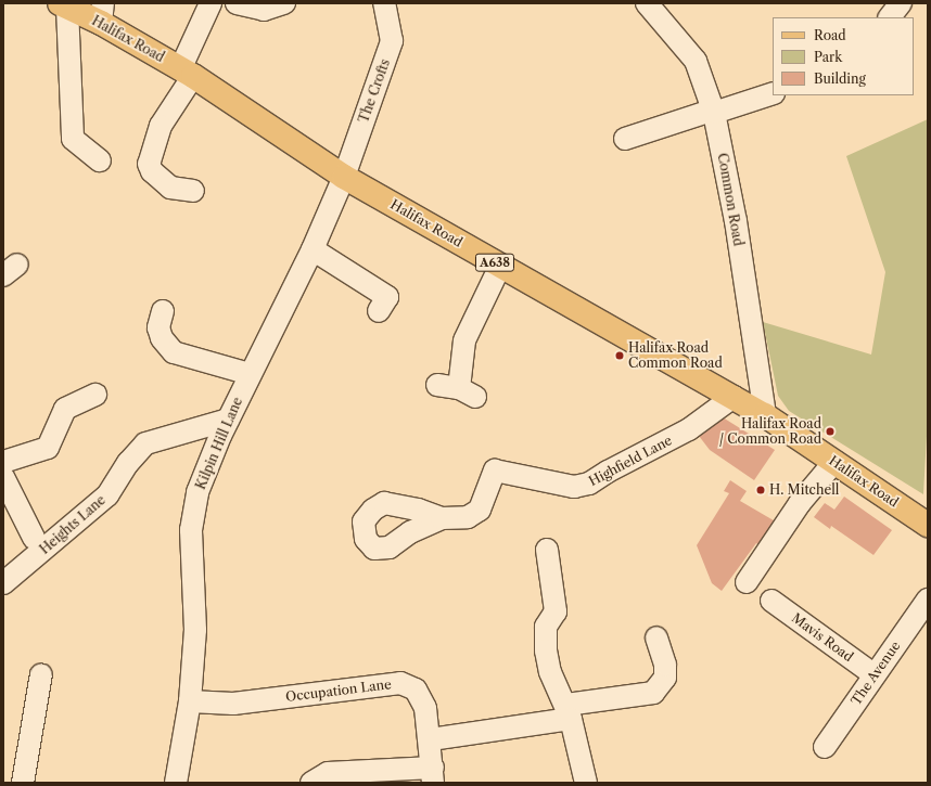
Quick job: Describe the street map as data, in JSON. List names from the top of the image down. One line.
{"streets":{"main road":["Halifax Road","A638"],"street":["The Crofts","Common Road","Kilpin Hill Lane","Highfield Lane","Heights Lane","Mavis Road","The Avenue","Occupation Lane"]},"crossings":[["Halifax Road","The Crofts"],["Halifax Road","Common Road"],["Halifax Road","Kilpin Hill Lane"],["Halifax Road","Highfield Lane"],["The Crofts","Kilpin Hill Lane"],["Kilpin Hill Lane","Heights Lane"],["Kilpin Hill Lane","Occupation Lane"],["Mavis Road","The Avenue"]],"places":["Halifax Road Common Road","Halifax Road / Common Road","H. Mitchell"],"legend":["Road","Park","Building"]}
